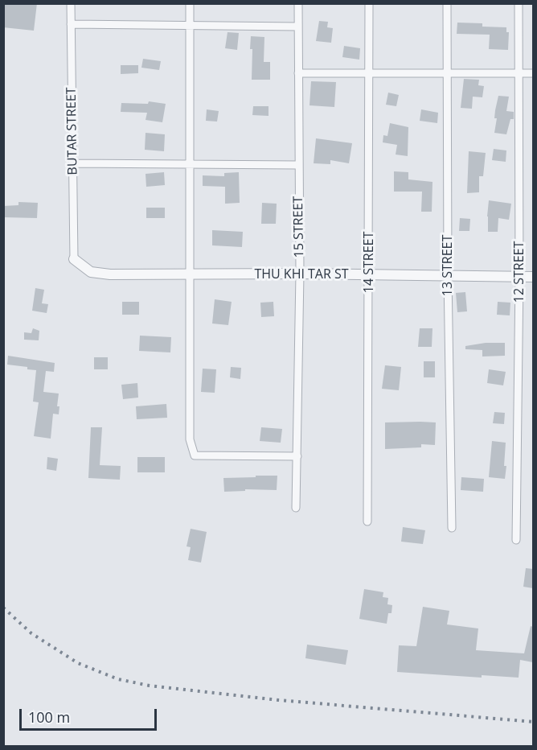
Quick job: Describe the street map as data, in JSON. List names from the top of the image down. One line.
{"streets":{"street":["BUTAR STREET","15 STREET","14 STREET","13 STREET","12 STREET","THU KHI TAR ST"]},"crossings":[["BUTAR STREET","THU KHI TAR ST"],["15 STREET","THU KHI TAR ST"],["14 STREET","THU KHI TAR ST"],["13 STREET","THU KHI TAR ST"],["12 STREET","THU KHI TAR ST"]],"scale_bar":"100 m"}
